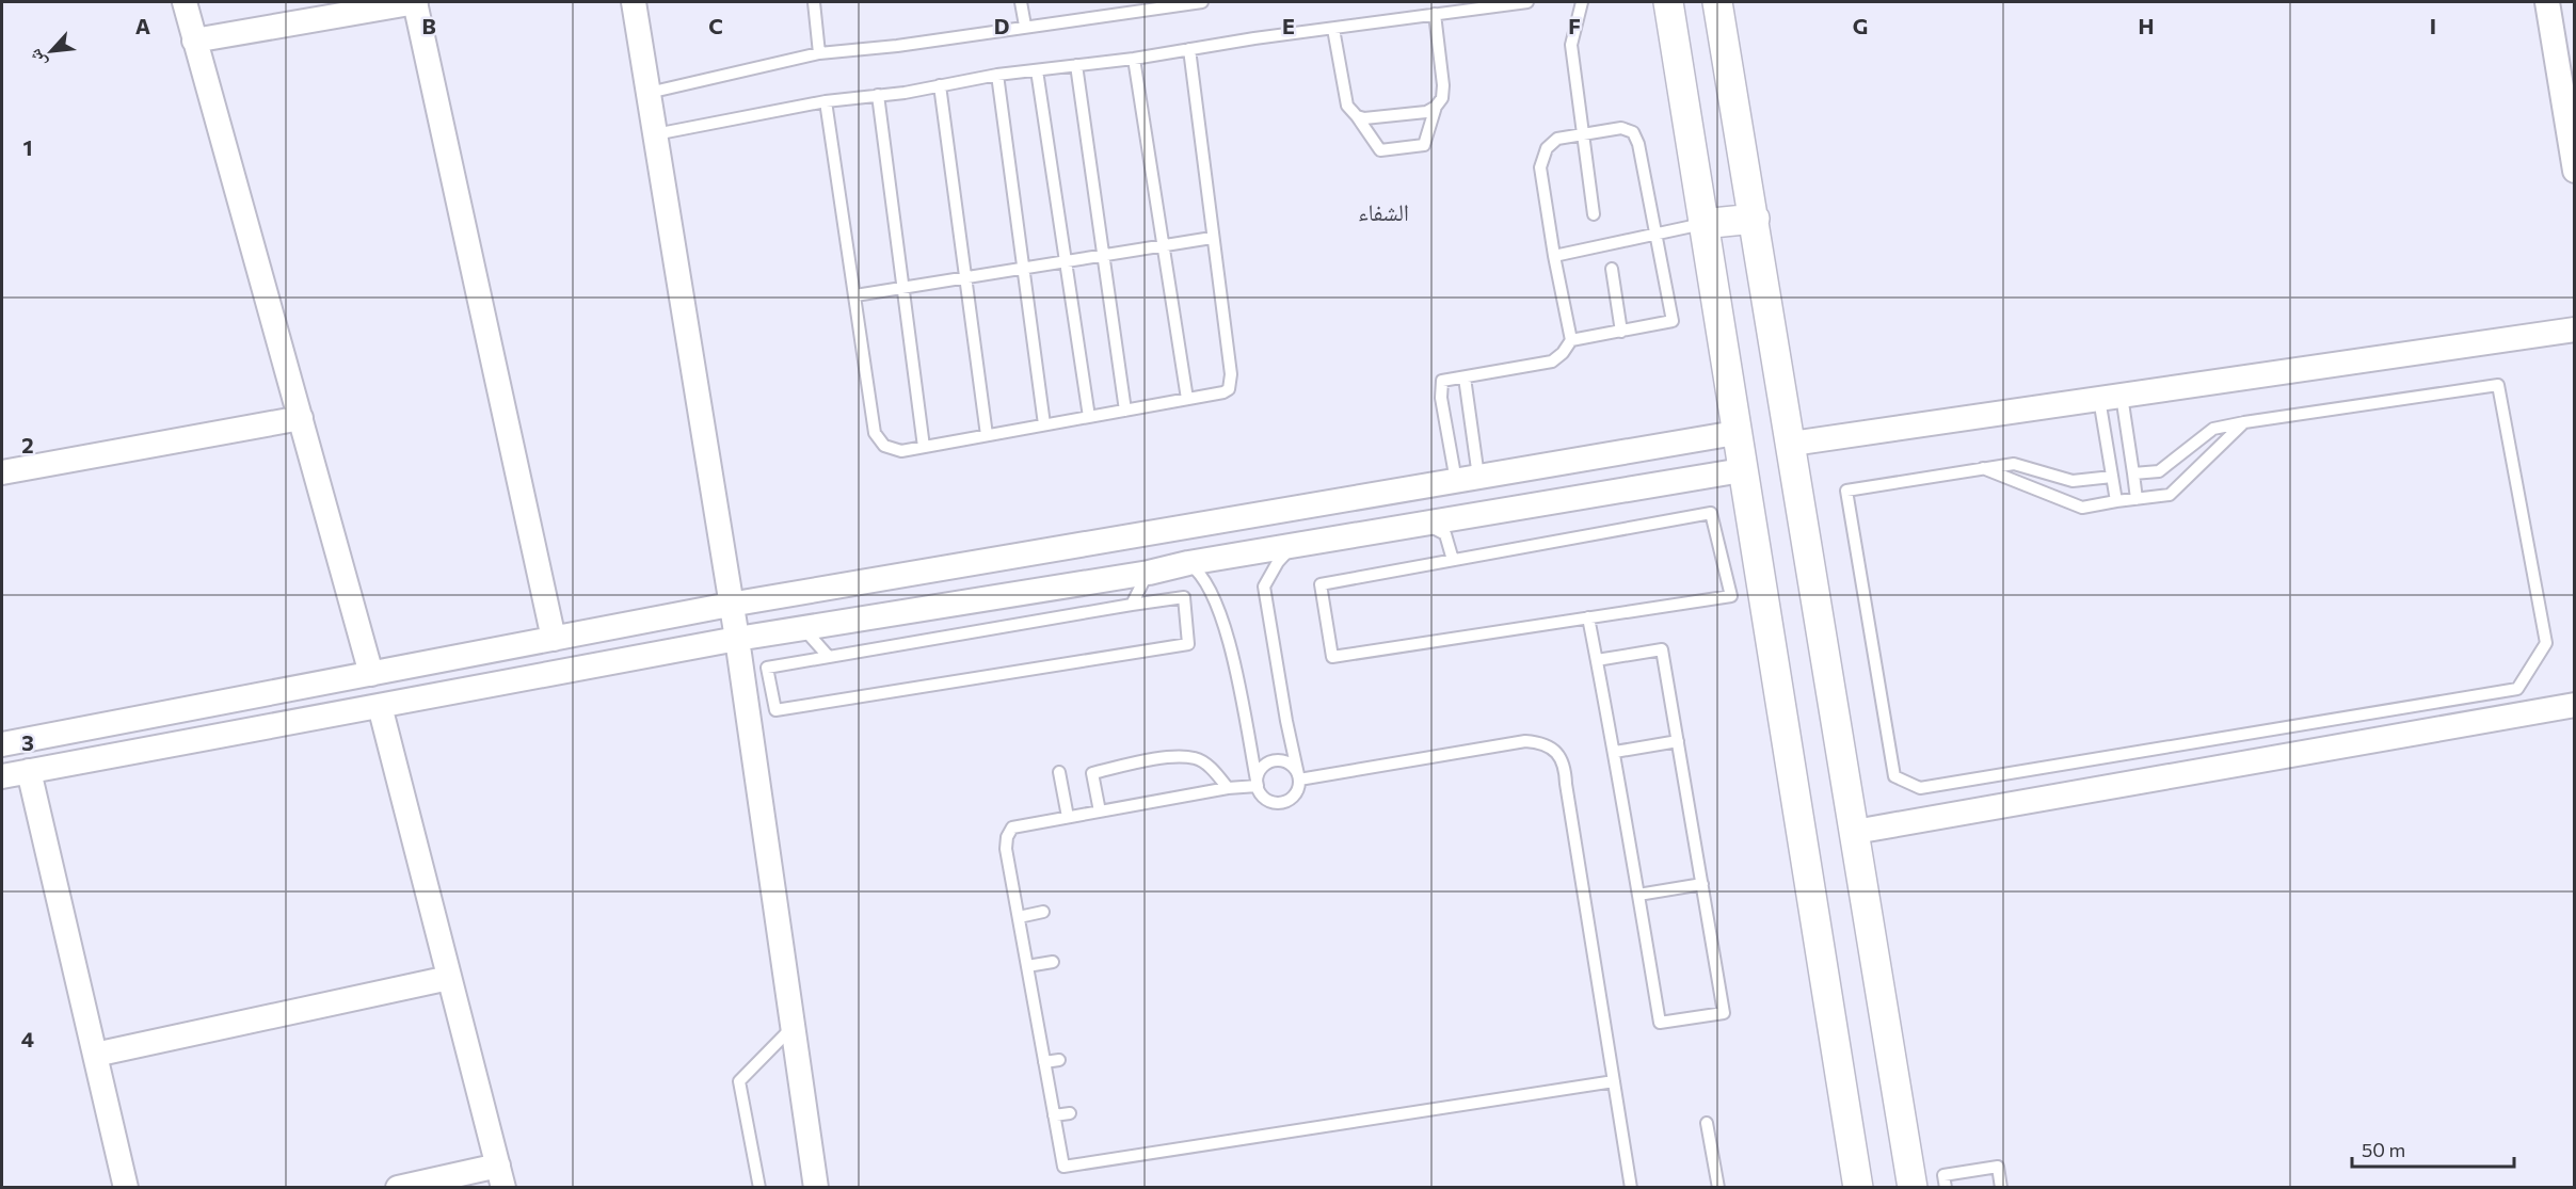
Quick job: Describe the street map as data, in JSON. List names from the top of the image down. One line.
{"districts":["الشفاء"],"scale_bar":"50 m","north":"bottom left","grid":{"columns":["A","B","C","D","E","F","G","H","I"],"rows":["1","2","3","4"]}}
